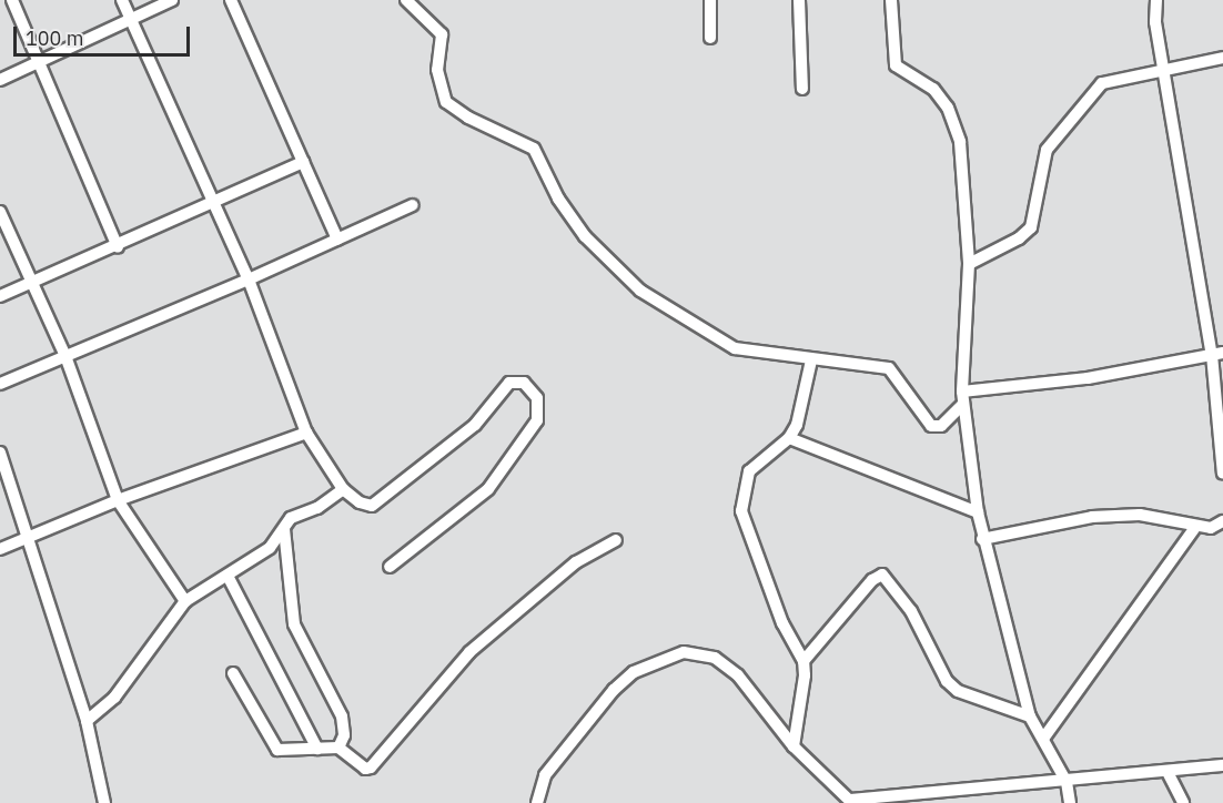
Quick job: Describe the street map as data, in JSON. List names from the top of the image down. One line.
{"scale_bar":"100 m"}
